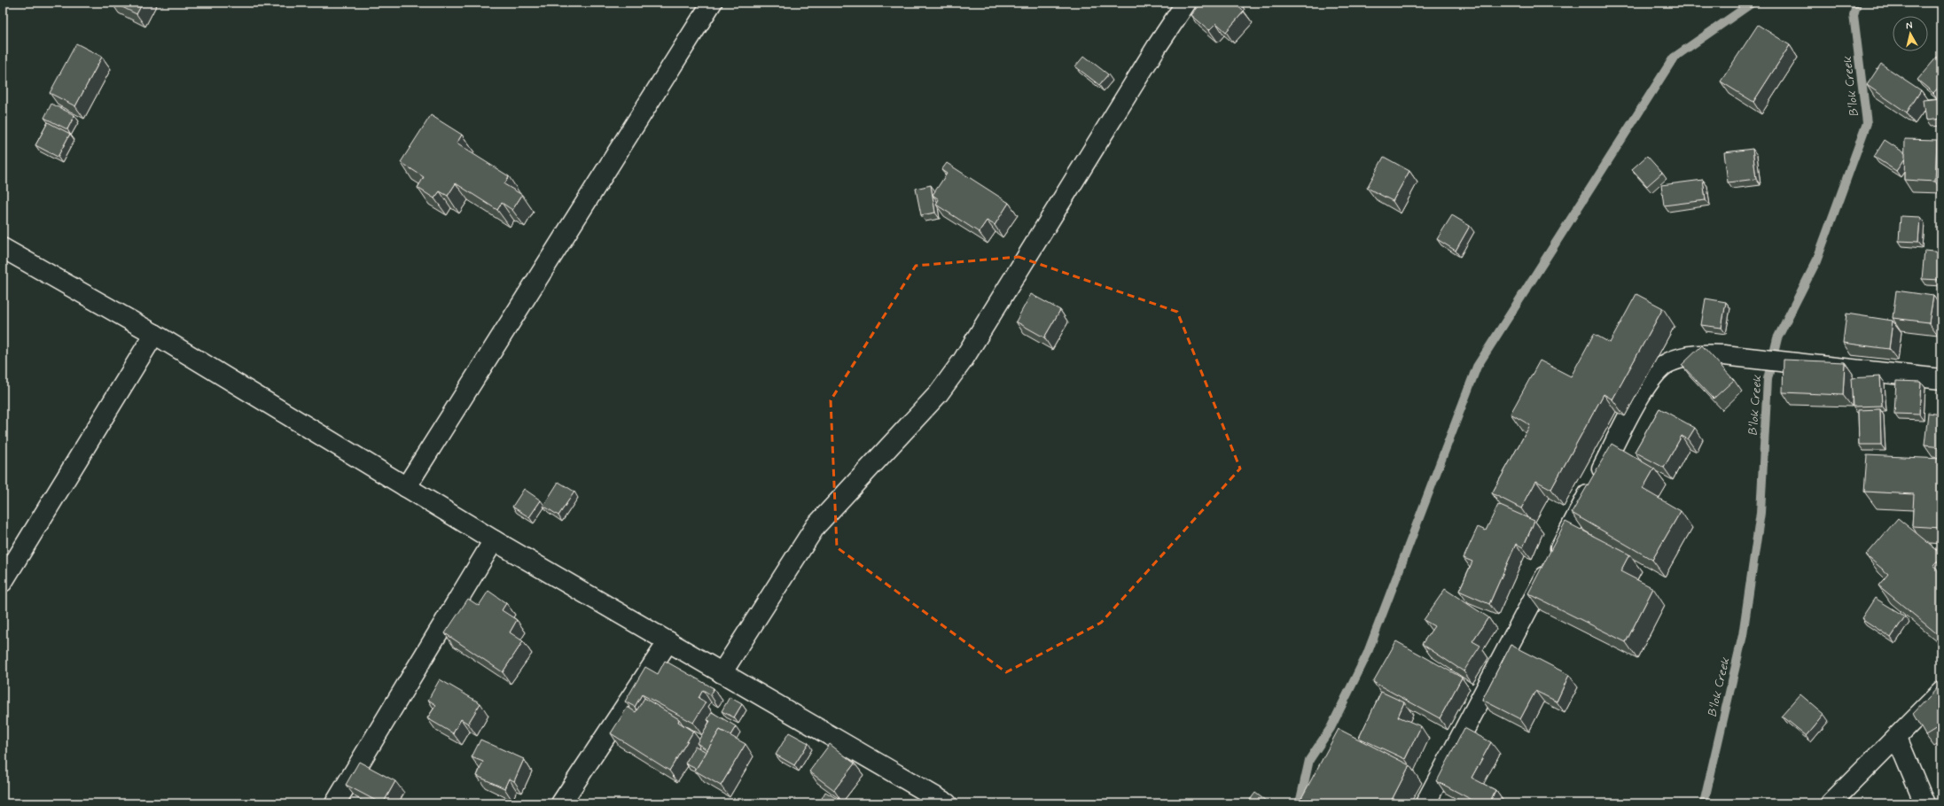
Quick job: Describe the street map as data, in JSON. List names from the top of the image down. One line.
{"water":["B'lok Creek"],"north":"top"}
